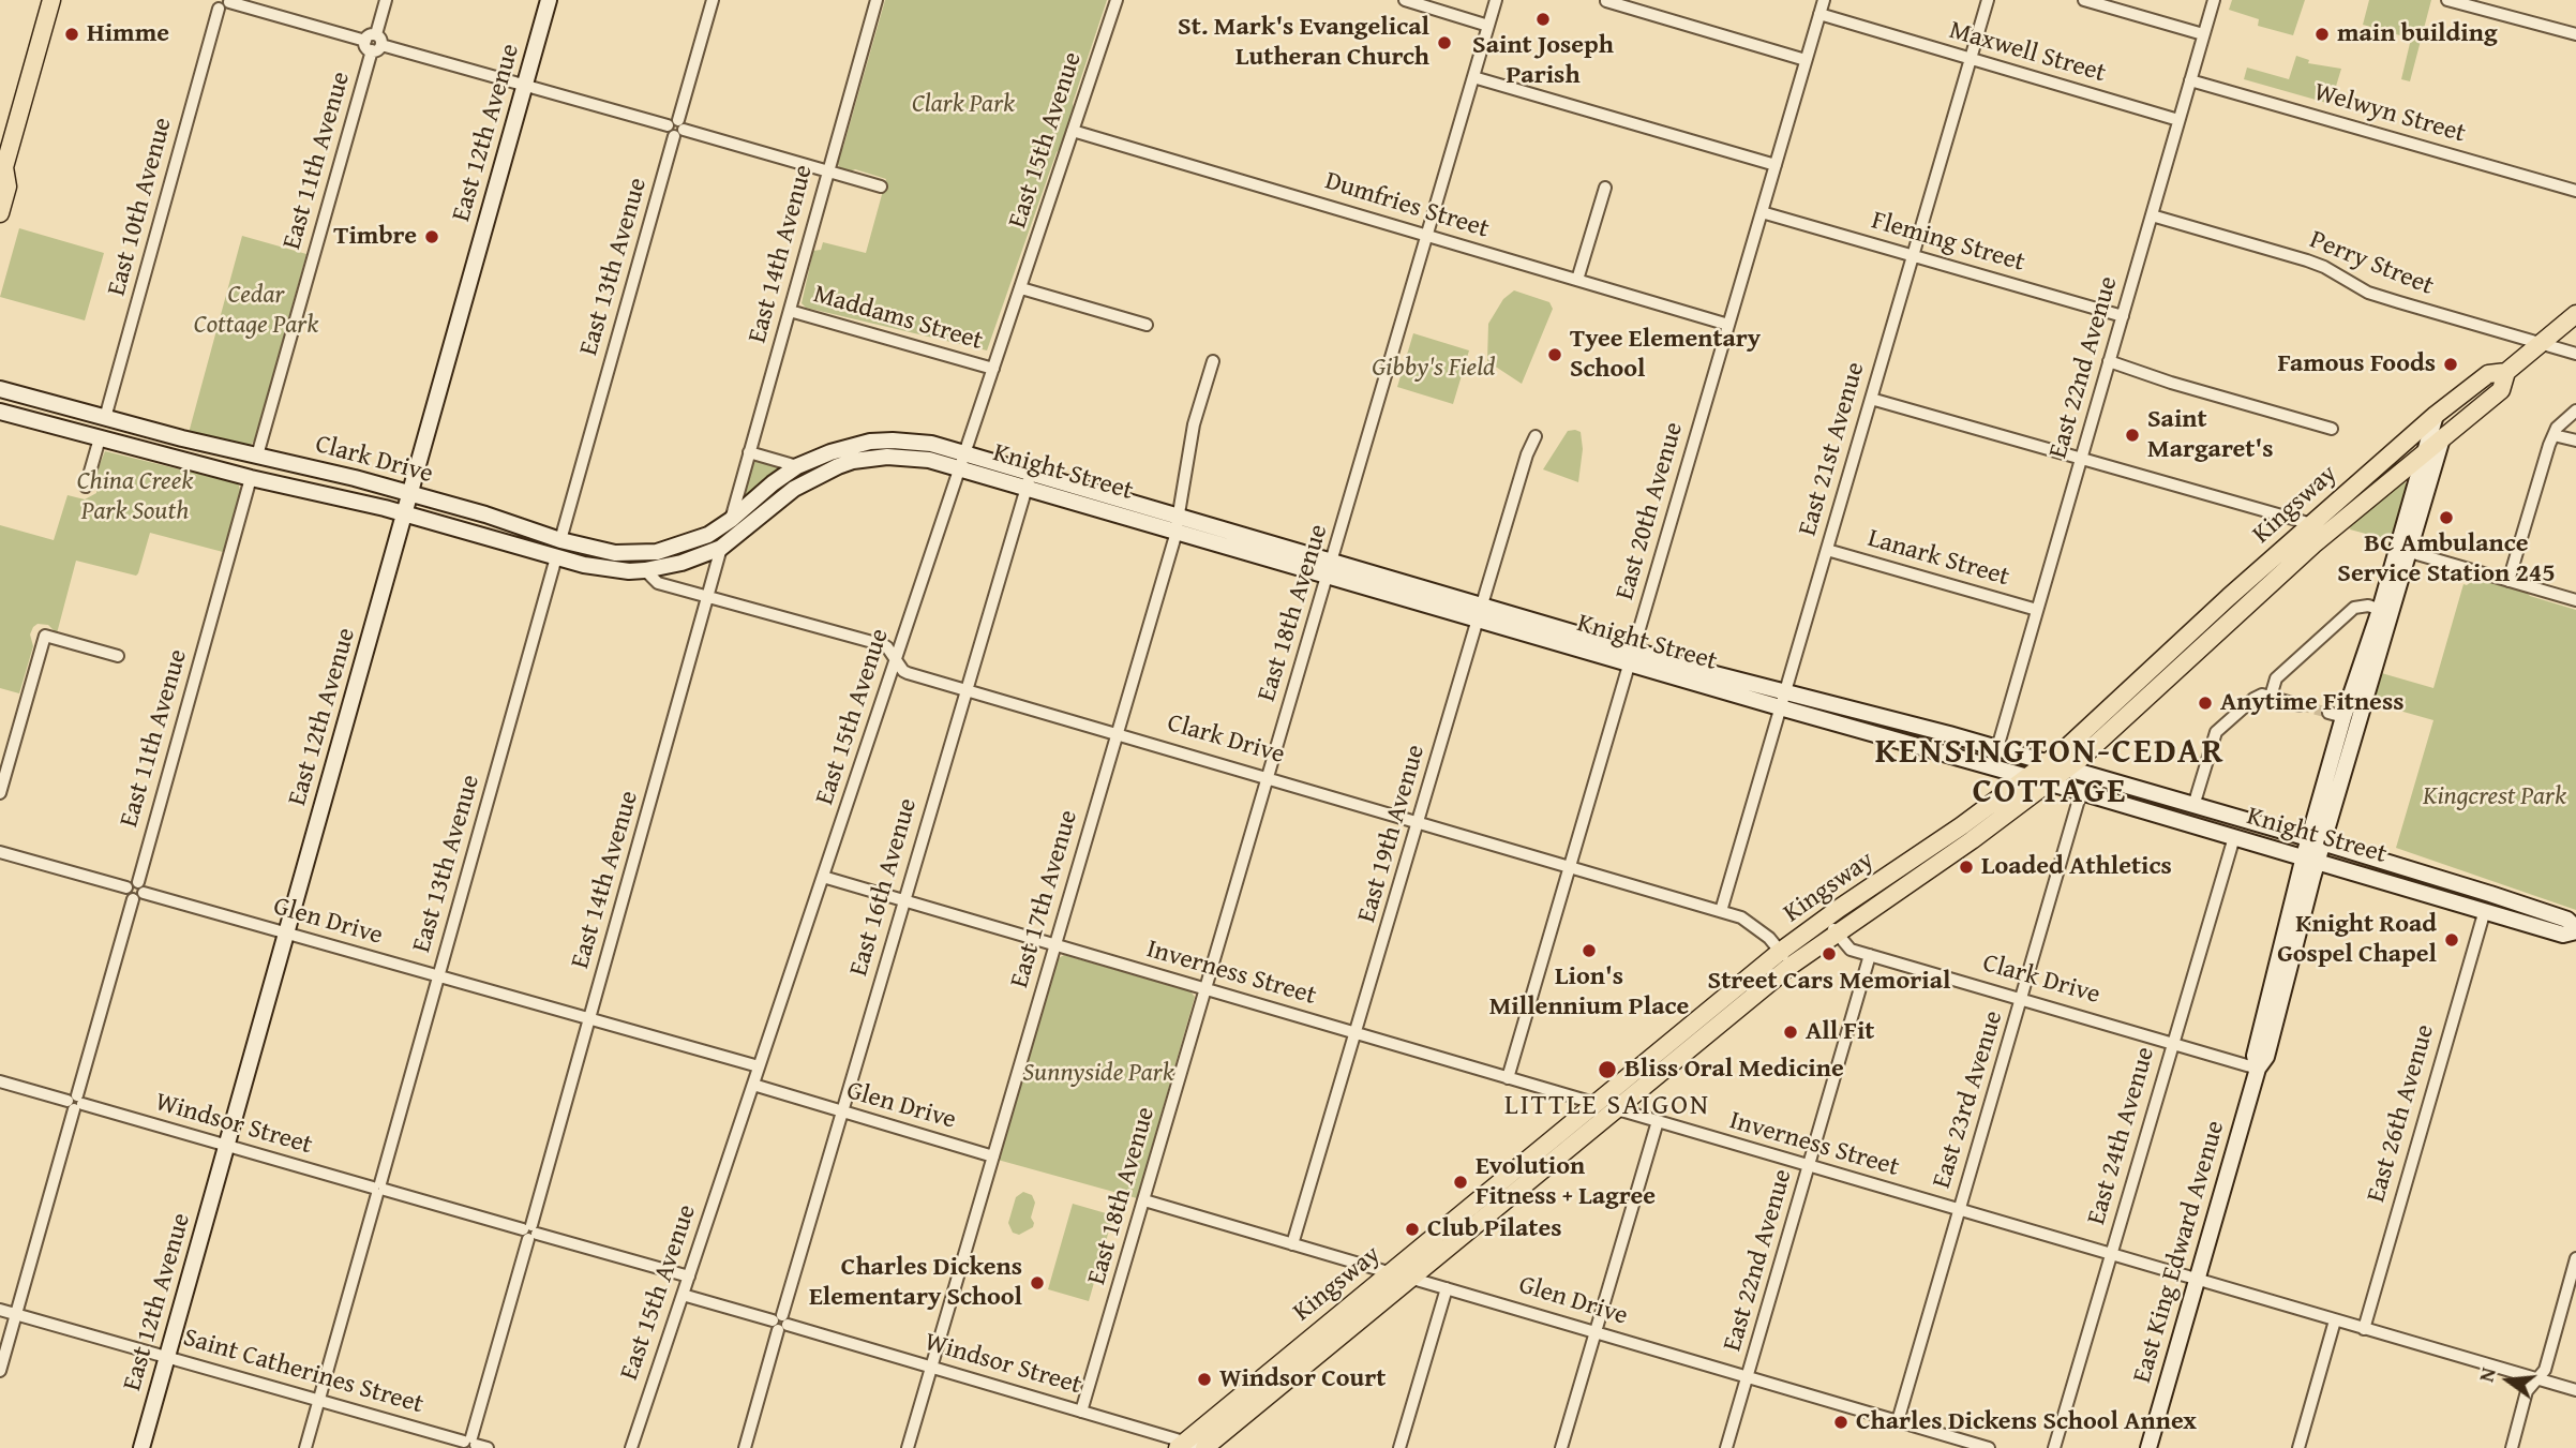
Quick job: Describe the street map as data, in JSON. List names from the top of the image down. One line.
{"streets":{"main road":["East 12th Avenue","Clark Drive","Knight Street","Kingsway","East King Edward Avenue"],"street":["Maxwell Street","Welwyn Street","East 15th Avenue","East 11th Avenue","Dumfries Street","East 10th Avenue","Fleming Street","East 14th Avenue","Perry Street","East 13th Avenue","Maddams Street","East 22nd Avenue","East 21st Avenue","East 20th Avenue","Lanark Street","East 18th Avenue","East 19th Avenue","East 16th Avenue","East 17th Avenue","Glen Drive","Inverness Street","East 23rd Avenue","East 26th Avenue","Windsor Street","East 24th Avenue","Saint Catherines Street"]},"crossings":[["Maxwell Street","East 22nd Avenue"],["Maxwell Street","East 21st Avenue"],["Maxwell Street","East 20th Avenue"],["Welwyn Street","East 22nd Avenue"],["East 12th Avenue","Clark Drive"],["East 12th Avenue","Glen Drive"],["East 12th Avenue","Windsor Street"],["East 12th Avenue","Saint Catherines Street"],["East 15th Avenue","Dumfries Street"],["East 15th Avenue","Maddams Street"],["East 15th Avenue","Clark Drive"],["East 15th Avenue","Knight Street"],["East 15th Avenue","Glen Drive"],["East 15th Avenue","Inverness Street"],["East 15th Avenue","Windsor Street"],["East 11th Avenue","Clark Drive"],["East 11th Avenue","Glen Drive"],["East 11th Avenue","Windsor Street"],["East 11th Avenue","Saint Catherines Street"],["Dumfries Street","East 20th Avenue"],["Dumfries Street","East 18th Avenue"],["East 10th Avenue","Clark Drive"],["Fleming Street","East 22nd Avenue"],["Fleming Street","East 21st Avenue"],["Fleming Street","East 20th Avenue"],["East 14th Avenue","Maddams Street"],["East 14th Avenue","Clark Drive"],["East 14th Avenue","Knight Street"],["East 14th Avenue","Glen Drive"],["East 14th Avenue","Windsor Street"],["East 14th Avenue","Saint Catherines Street"],["Perry Street","East 22nd Avenue"],["Perry Street","Kingsway"],["East 13th Avenue","Clark Drive"],["East 13th Avenue","Glen Drive"],["East 13th Avenue","Windsor Street"],["East 13th Avenue","Saint Catherines Street"],["East 22nd Avenue","Clark Drive"],["East 22nd Avenue","Knight Street"],["East 22nd Avenue","Lanark Street"],["East 22nd Avenue","Glen Drive"],["East 22nd Avenue","Inverness Street"],["East 21st Avenue","Clark Drive"],["East 21st Avenue","Knight Street"],["East 21st Avenue","Lanark Street"],["Clark Drive","Knight Street"],["Clark Drive","Kingsway"],["Clark Drive","East 20th Avenue"],["Clark Drive","East 18th Avenue"],["Clark Drive","East 19th Avenue"],["Clark Drive","East 16th Avenue"],["Clark Drive","East 17th Avenue"],["Clark Drive","East 23rd Avenue"],["Clark Drive","East 24th Avenue"],["Clark Drive","East King Edward Avenue"],["Knight Street","Kingsway"],["Knight Street","East 20th Avenue"],["Knight Street","East 18th Avenue"],["Knight Street","East 19th Avenue"],["Knight Street","East 16th Avenue"],["Knight Street","East 17th Avenue"],["Knight Street","East 23rd Avenue"],["Knight Street","East 26th Avenue"],["Knight Street","East 24th Avenue"],["Knight Street","East King Edward Avenue"],["Kingsway","Glen Drive"],["Kingsway","Inverness Street"],["Kingsway","Windsor Street"],["Kingsway","East King Edward Avenue"],["East 20th Avenue","Inverness Street"],["East 18th Avenue","Glen Drive"],["East 18th Avenue","Inverness Street"],["East 18th Avenue","Windsor Street"],["East 19th Avenue","Glen Drive"],["East 19th Avenue","Inverness Street"],["East 16th Avenue","Glen Drive"],["East 16th Avenue","Inverness Street"],["East 16th Avenue","Windsor Street"],["East 17th Avenue","Glen Drive"],["East 17th Avenue","Inverness Street"],["East 17th Avenue","Windsor Street"],["Glen Drive","East 23rd Avenue"],["Inverness Street","East 23rd Avenue"],["Inverness Street","East 26th Avenue"],["Inverness Street","East 24th Avenue"],["Inverness Street","East King Edward Avenue"]],"districts":["KENSINGTON-CEDAR COTTAGE","LITTLE SAIGON"],"parks":["Clark Park","Cedar Cottage Park","Gibby's Field","China Creek Park South","Kingcrest Park","Sunnyside Park"],"places":["Saint Joseph Parish","Himme","main building","St. Mark's Evangelical Lutheran Church","Timbre","Tyee Elementary School","Famous Foods","Saint Margaret's","BC Ambulance Service Station 245","Anytime Fitness","Loaded Athletics","Knight Road Gospel Chapel","Lion's Millennium Place","Street Cars Memorial","All Fit","Bliss Oral Medicine","Evolution Fitness + Lagree","Club Pilates","Charles Dickens Elementary School","Windsor Court","Charles Dickens School Annex"],"north":"left"}
